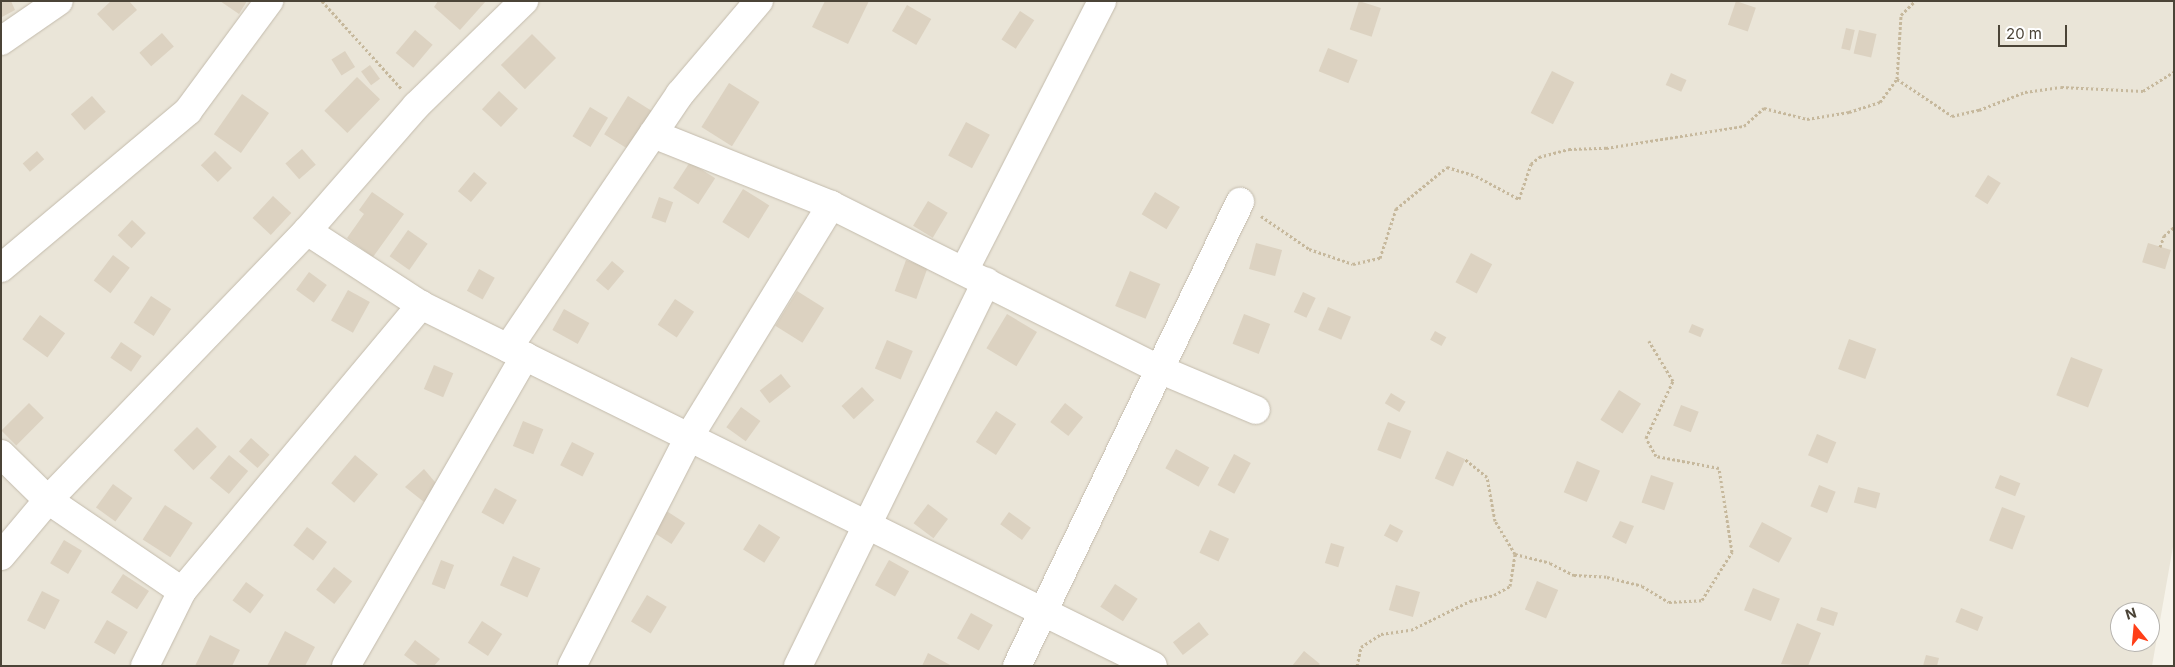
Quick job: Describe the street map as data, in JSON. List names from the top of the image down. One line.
{"scale_bar":"20 m","north":"top"}
